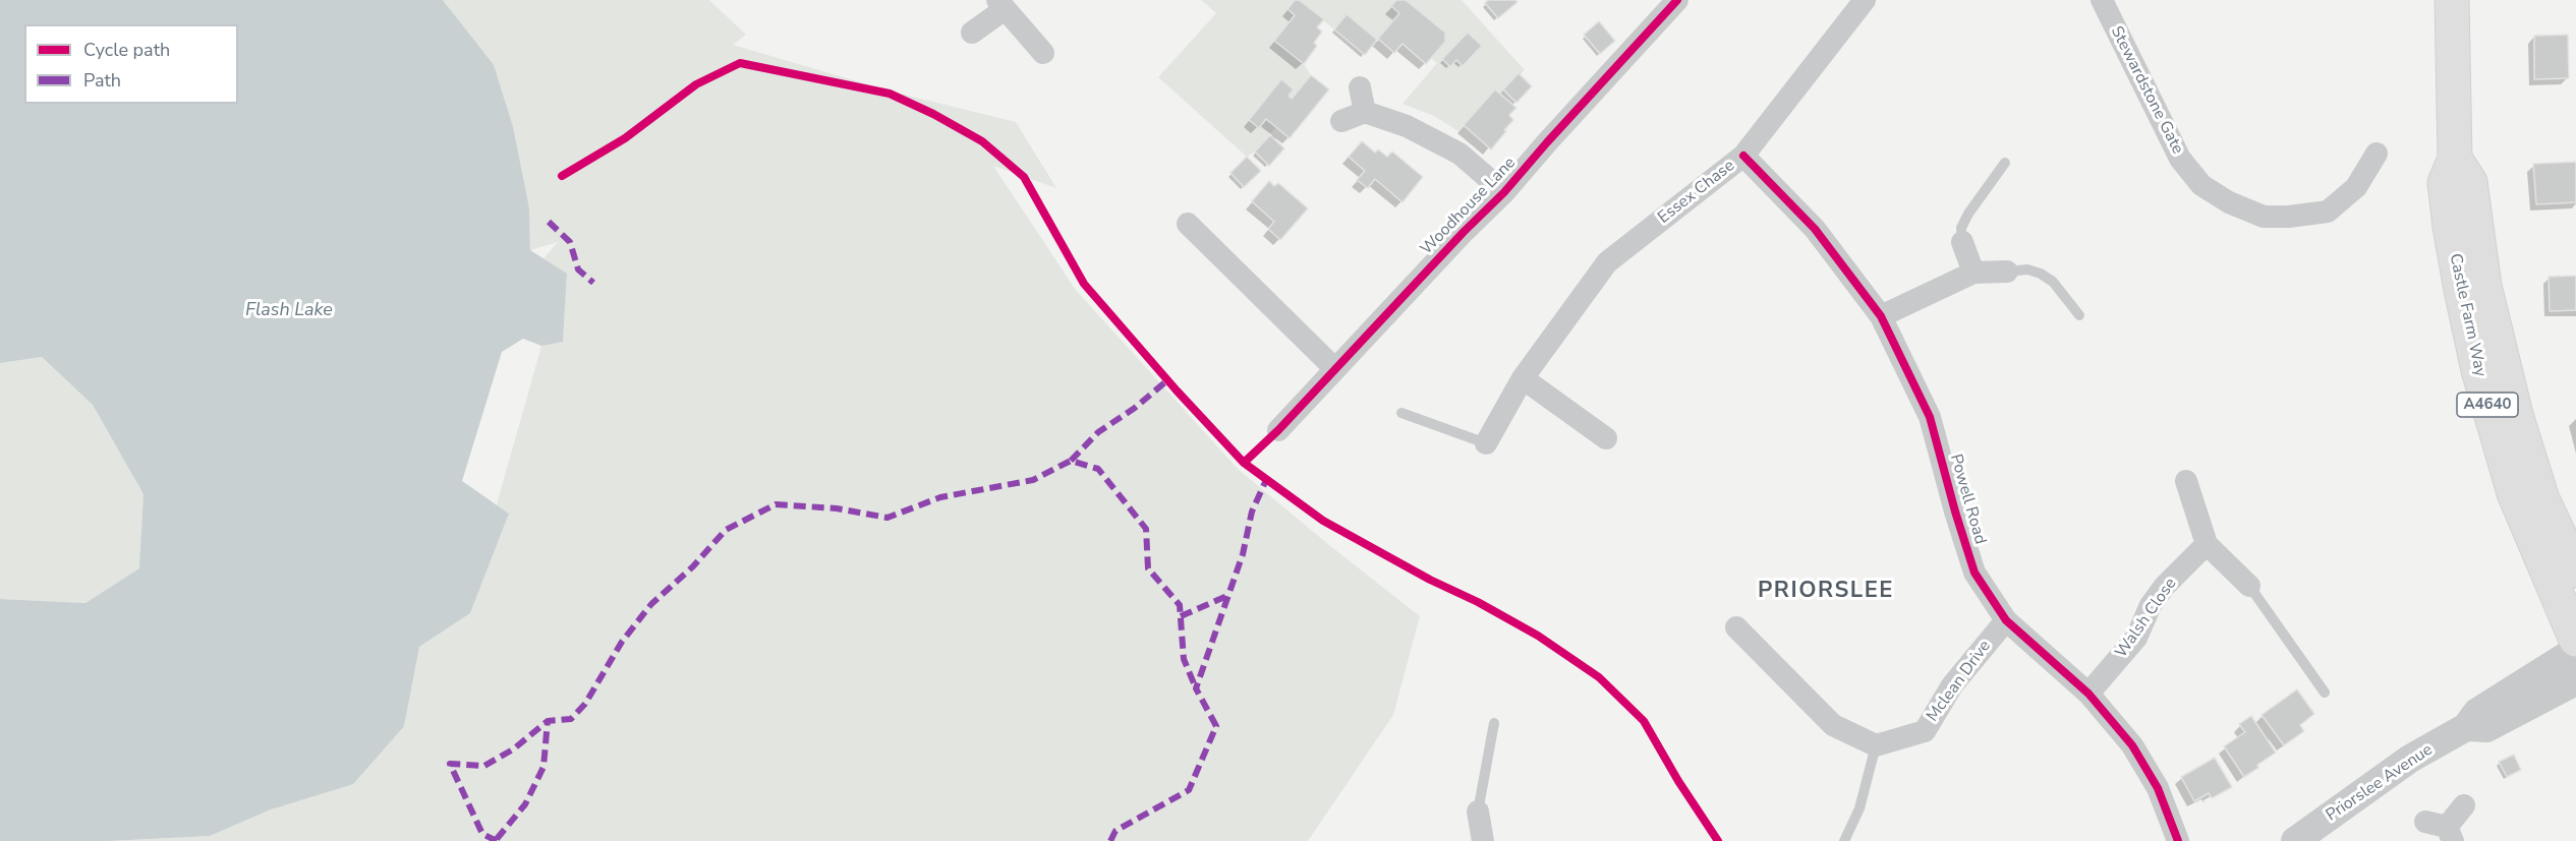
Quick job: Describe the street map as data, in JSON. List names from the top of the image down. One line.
{"streets":{"main road":["Castle Farm Way","A4640"],"street":["Stewardstone Gate","Essex Chase","Woodhouse Lane","Powell Road","Walsh Close","Mclean Drive","Priorslee Avenue"]},"crossings":[["Essex Chase","Powell Road"],["Powell Road","Walsh Close"],["Powell Road","Mclean Drive"]],"districts":["PRIORSLEE"],"water":["Flash Lake"],"legend":["Cycle path","Path"]}
